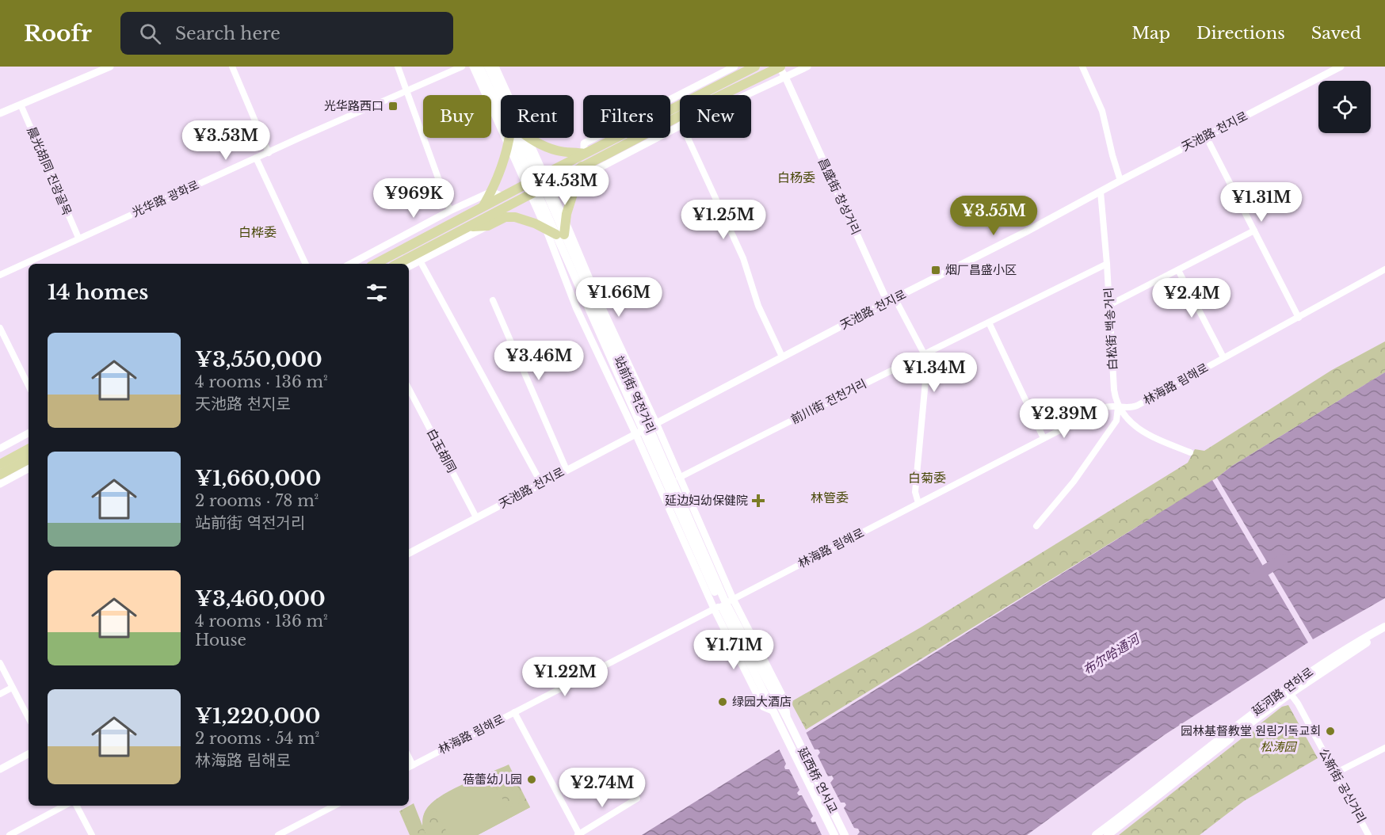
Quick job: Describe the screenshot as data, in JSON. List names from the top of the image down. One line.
{"streets":{"main road":["站前街 역전거리","延河路 연하로","延西桥 연서교"],"street":["天池路 천지로","晨光胡同 진광골목","昌盛街 창성거리","光华路 광화로","白松街 백송거리","林海路 림해로","前川街 전천거리","白玉胡同","公新街 공신거리"]},"crossings":[["天池路 천지로","昌盛街 창성거리"],["天池路 천지로","白松街 백송거리"],["天池路 천지로","站前街 역전거리"],["天池路 천지로","白玉胡同"],["晨光胡同 진광골목","光华路 광화로"],["白松街 백송거리","林海路 림해로"],["白松街 백송거리","前川街 전천거리"],["林海路 림해로","站前街 역전거리"],["站前街 역전거리","前川街 전천거리"],["站前街 역전거리","延西桥 연서교"],["延河路 연하로","公新街 공신거리"]],"districts":["白杨委","白桦委","白菊委","林管委"],"water":["布尔哈通河"],"parks":["松涛园"],"places":{"transit":["光华路西口","烟厂昌盛小区"],"health":["延边妇幼保健院"],"other":["绿园大酒店","园林基督教堂 원림기독교회","蓓蕾幼儿园"]},"page":{"header":"Roofr","search":"Search here","nav":["Map","Directions","Saved"],"chip":["Buy","Rent","Filters","New"],"price":["¥3.53M","¥4.53M","¥969K","¥1.31M","¥3.55M","¥1.25M","¥1.66M","¥2.4M","¥3.46M","¥1.34M","¥2.39M","¥1.71M","¥1.22M","¥2.74M"],"heading":"14 homes","list":[{"name":"¥3,550,000","note":"4 rooms · 136 m² · 天池路 천지로"},{"name":"¥1,660,000","note":"2 rooms · 78 m² · 站前街 역전거리"},{"name":"¥3,460,000","note":"4 rooms · 136 m² · House"},{"name":"¥1,220,000","note":"2 rooms · 54 m² · 林海路 림해로"}]}}
